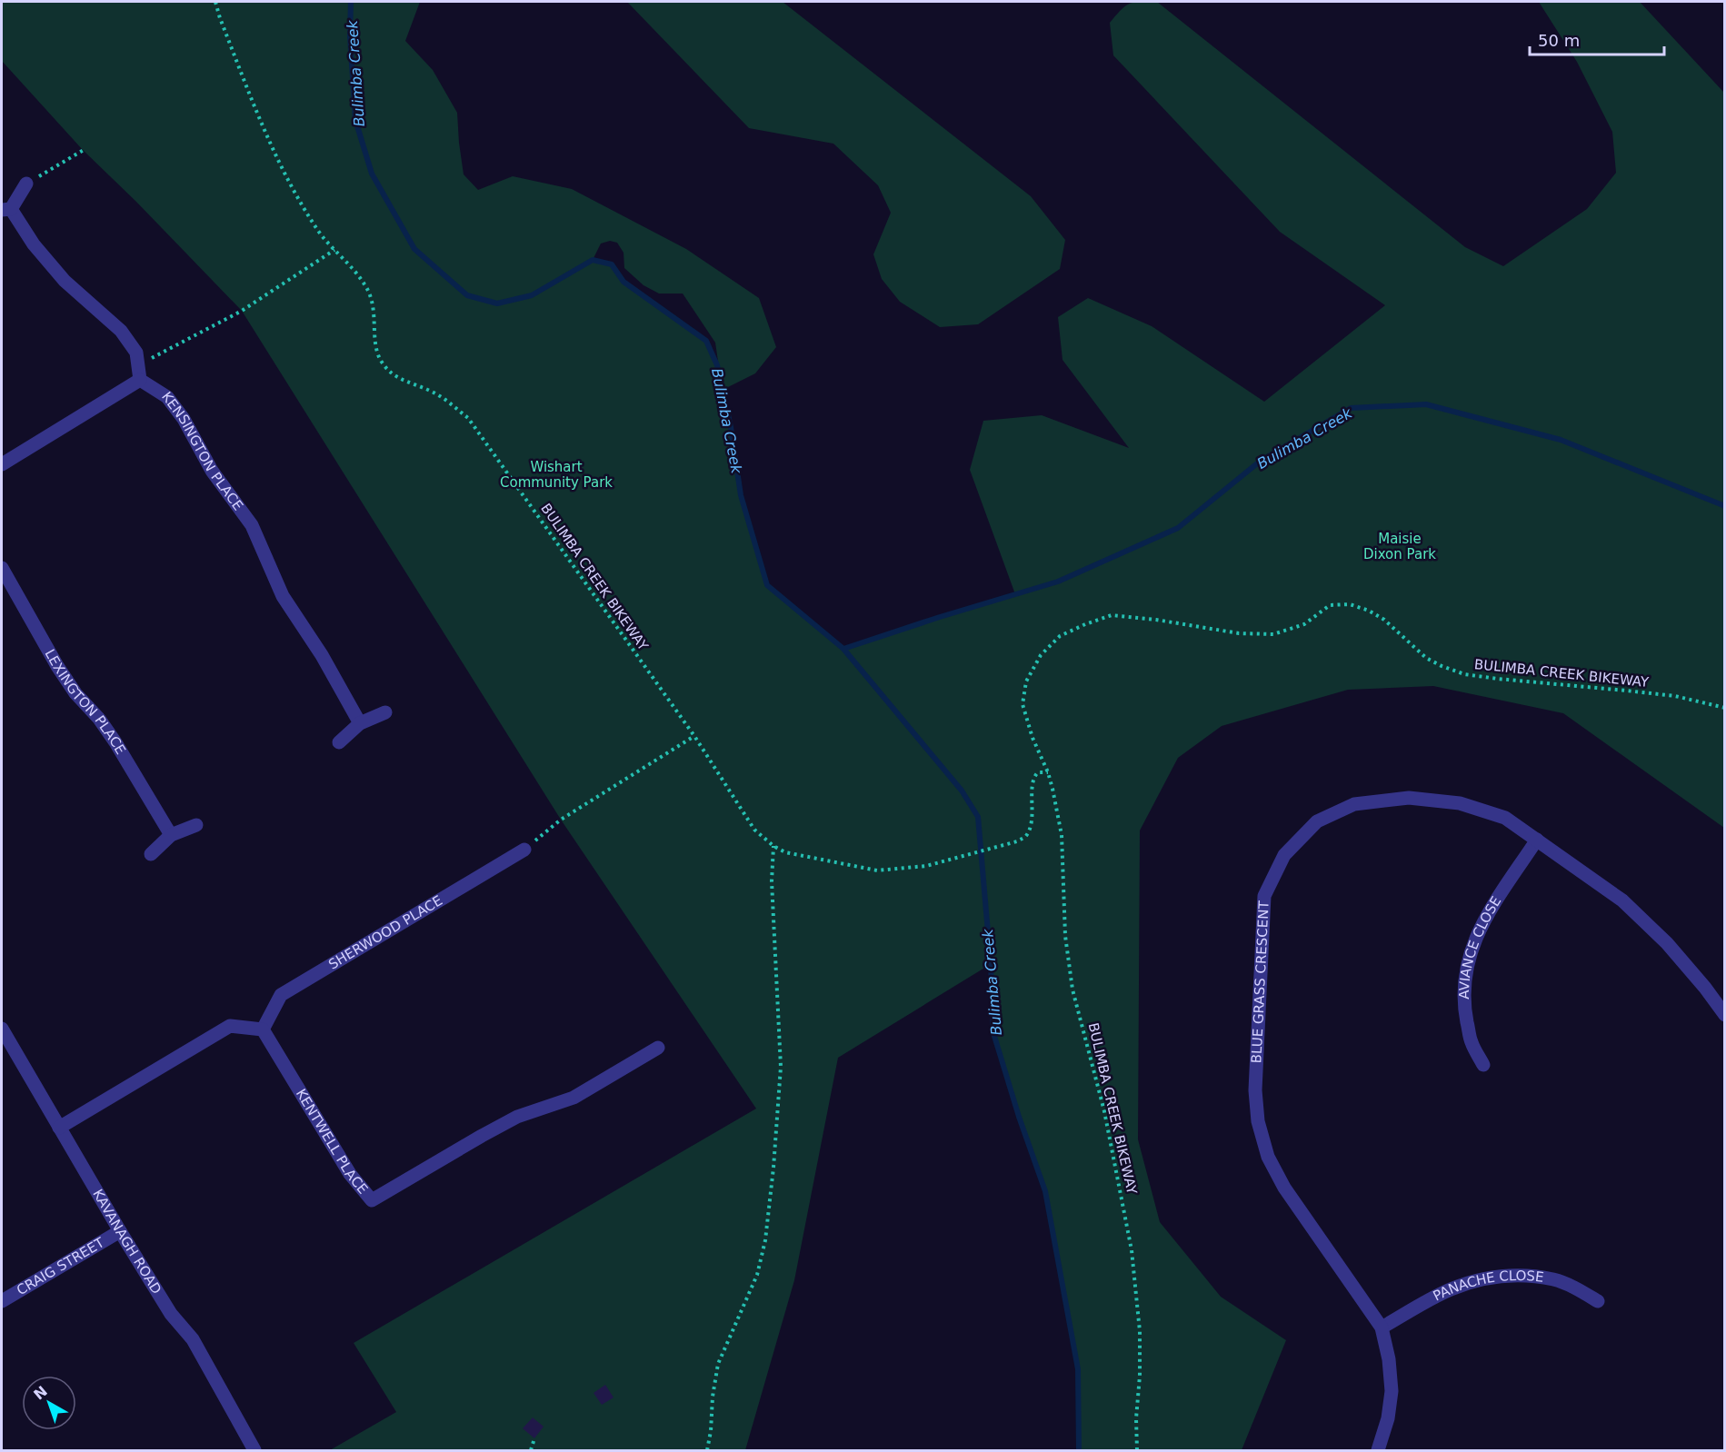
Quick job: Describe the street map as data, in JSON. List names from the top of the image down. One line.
{"streets":{"street":["KENSINGTON PLACE","LEXINGTON PLACE","SHERWOOD PLACE","AVIANCE CLOSE","BLUE GRASS CRESCENT","KENTWELL PLACE","KAVANAGH ROAD","CRAIG STREET","PANACHE CLOSE"],"path":["BULIMBA CREEK BIKEWAY"]},"crossings":[["SHERWOOD PLACE","KENTWELL PLACE"],["AVIANCE CLOSE","BLUE GRASS CRESCENT"],["BLUE GRASS CRESCENT","PANACHE CLOSE"],["KAVANAGH ROAD","CRAIG STREET"]],"water":["Bulimba Creek"],"parks":["Wishart Community Park","Maisie Dixon Park"],"scale_bar":"50 m","north":"top left"}
